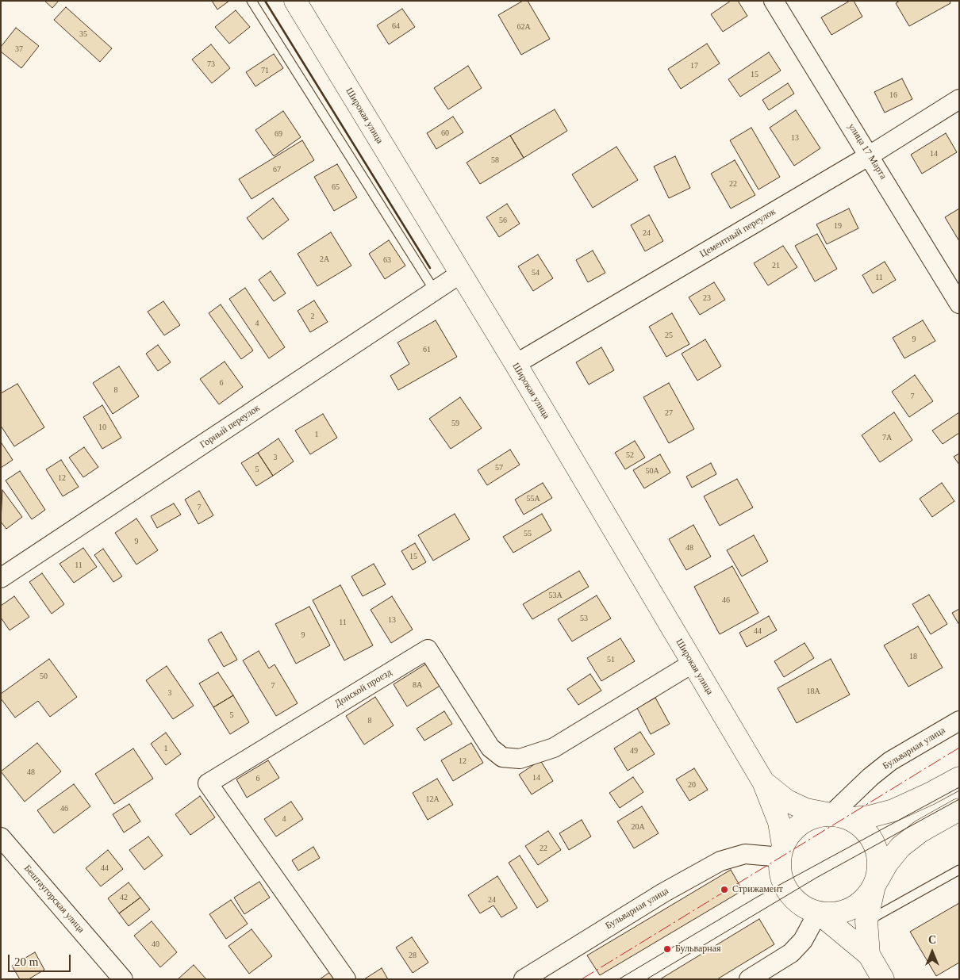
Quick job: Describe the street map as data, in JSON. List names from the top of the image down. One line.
{"streets":{"main road":["Широкая улица"],"street":["улица 17 Марта","Цементный переулок","Горный переулок","Донской проезд","Бульварная улица","Бештаугорская улица"]},"crossings":[["Широкая улица","Цементный переулок"],["Широкая улица","Горный переулок"],["Широкая улица","Донской проезд"],["Широкая улица","Бульварная улица"],["улица 17 Марта","Цементный переулок"]],"places":["Стрижамент","Бульварная"],"house_numbers":["64","62А","35","37","73","17","71","15","16","60","69","13","14","58","67","22","65","56","19","24","2А","63","21","54","11","23","2","4","25","9","61","6","8","7","27","59","10","1","7А","52","3","57","5","50А","12","55А","7","55","9","48","15","11","53А","46","53","13","11","44","9","18","51","50","8А","7","18А","3","5","8","1","49","12","48","14","6","20","12А","46","4","20А","22","44","42","24","40","28"],"scale_bar":"20 m","north":"top"}
